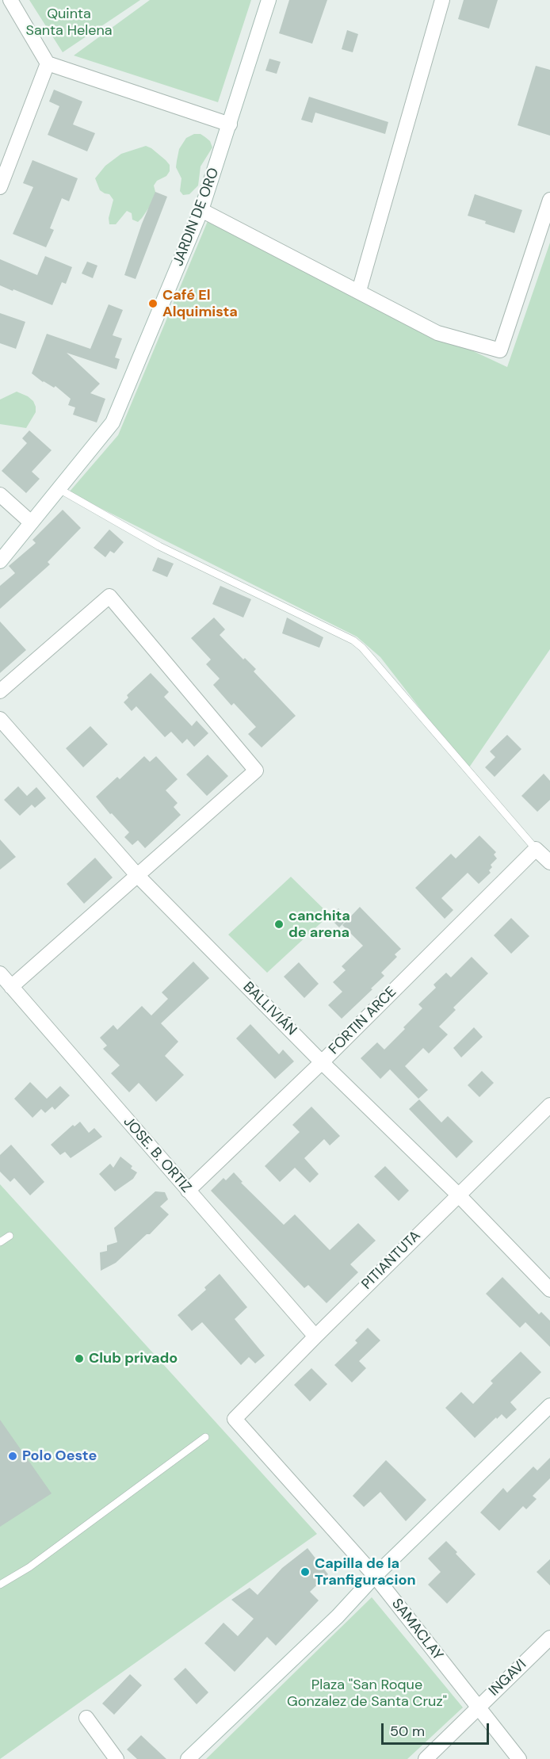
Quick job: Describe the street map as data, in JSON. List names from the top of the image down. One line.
{"streets":{"street":["JARDIN DE ORO","BALLIVIÁN","FORTIN ARCE","JOSE. B. ORTIZ","PITIANTUTA","SAMACLAY","INGAVI"]},"crossings":[["BALLIVIÁN","FORTIN ARCE"],["BALLIVIÁN","PITIANTUTA"],["FORTIN ARCE","JOSE. B. ORTIZ"],["JOSE. B. ORTIZ","PITIANTUTA"],["PITIANTUTA","SAMACLAY"],["SAMACLAY","INGAVI"]],"parks":["Quinta Santa Helena","Plaza \"San Roque Gonzalez de Santa Cruz\""],"places":["Café El Alquimista","canchita de arena","Club privado","Polo Oeste","Capilla de la Tranfiguracion"],"scale_bar":"50 m"}
